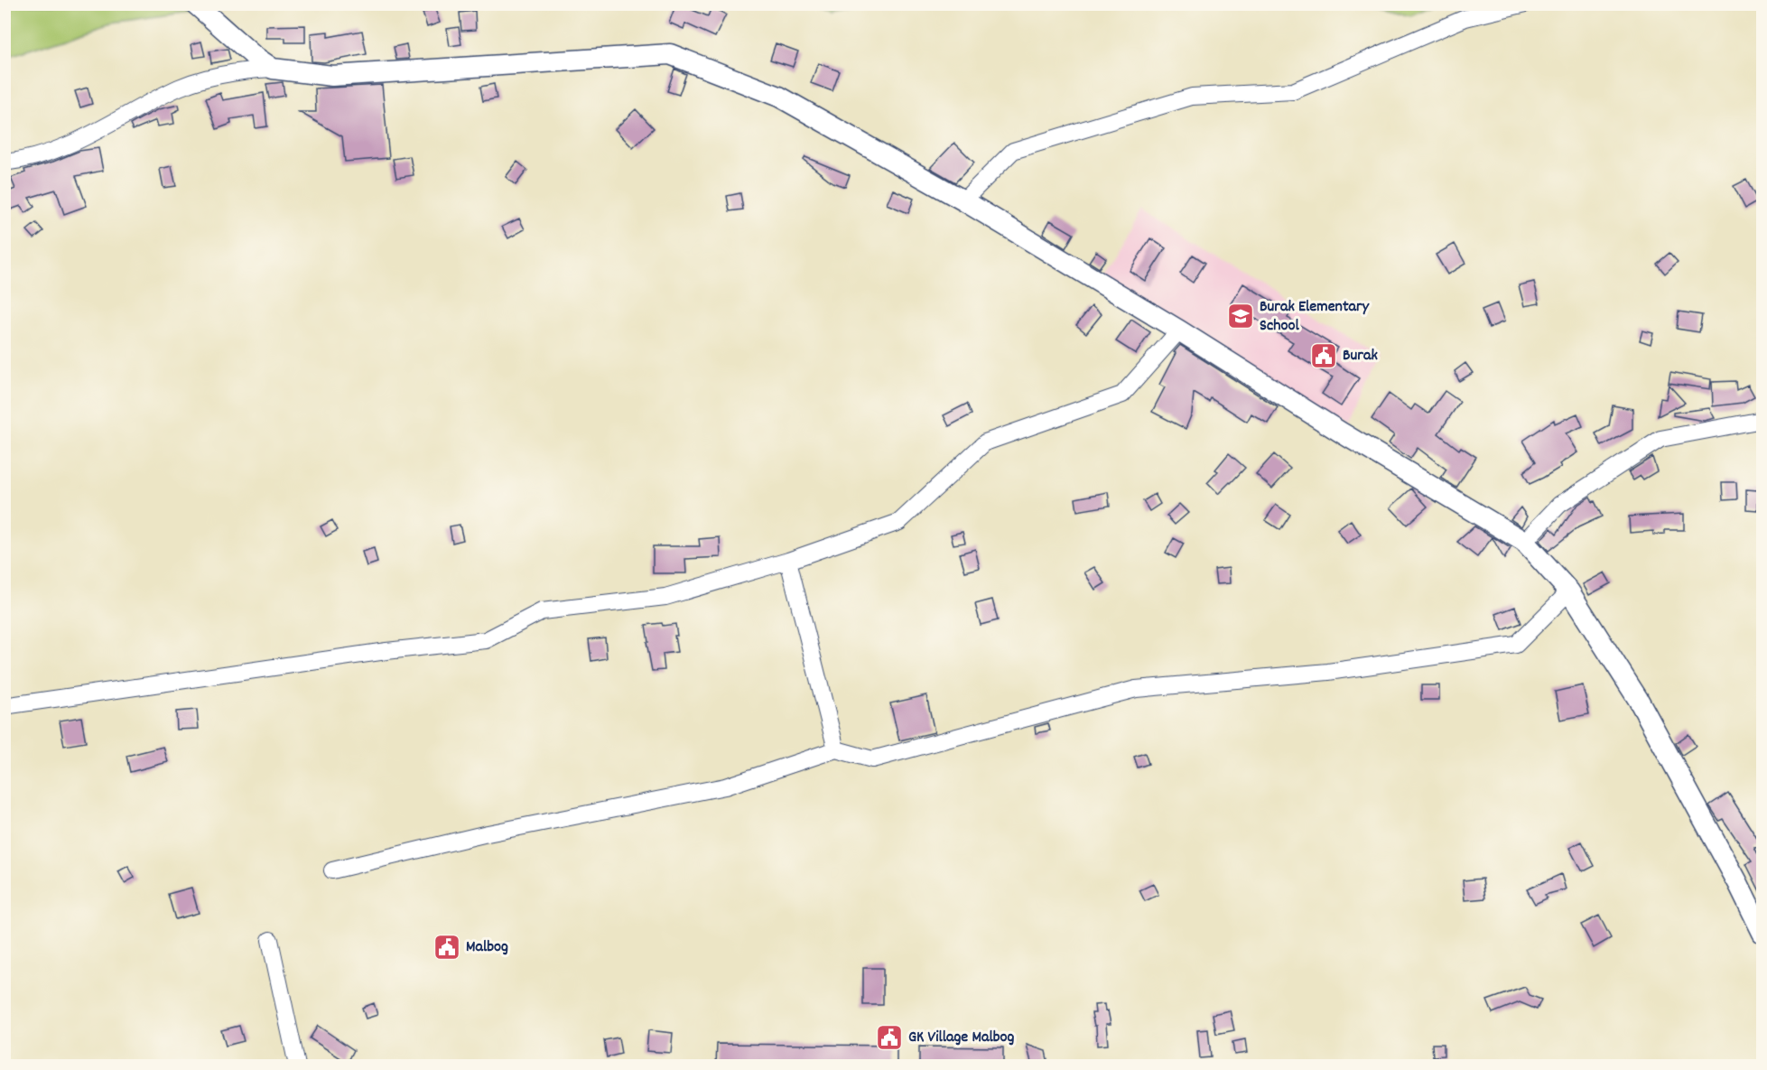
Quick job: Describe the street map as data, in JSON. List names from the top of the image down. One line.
{"places":{"school or university":["Burak Elementary School"],"public building":["Burak","Malbog","GK Village Malbog"]}}
